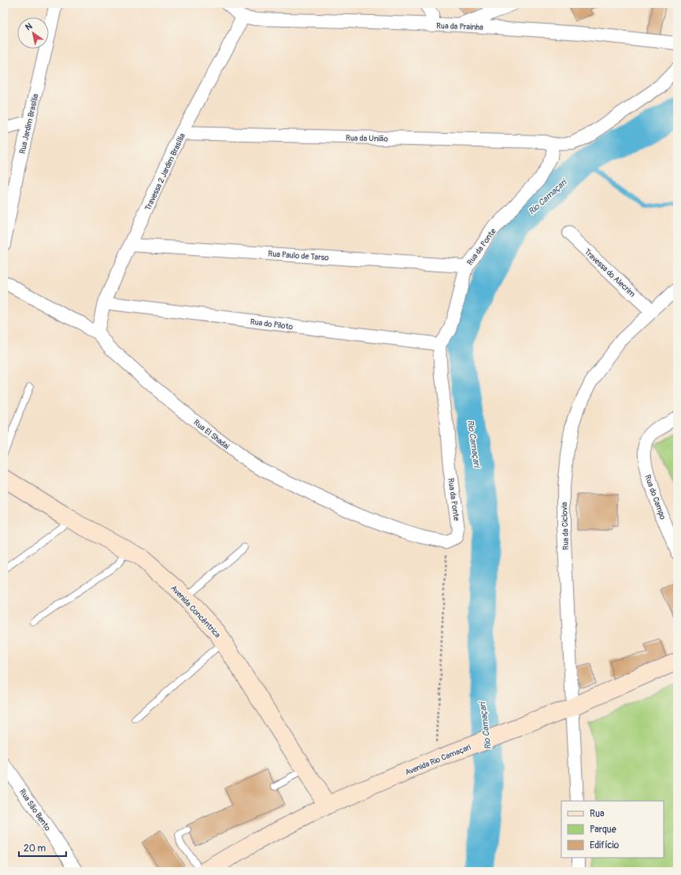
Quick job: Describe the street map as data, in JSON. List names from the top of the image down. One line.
{"streets":{"street":["Rua da Prainha","Rua Jardim Brasília","Rua da União","Travessa 2 Jardim Brasília","Rua da Ponte","Rua Paulo de Tarso","Travessa do Alecrim","Rua do Piloto","Rua El Shadai","Rua do Campo","Rua da Ciclovia","Avenida Concêntrica","Avenida Rio Camaçari","Rua São Bento"]},"crossings":[["Rua da Prainha","Travessa 2 Jardim Brasília"],["Rua da União","Travessa 2 Jardim Brasília"],["Rua da União","Rua da Ponte"],["Travessa 2 Jardim Brasília","Rua Paulo de Tarso"],["Travessa 2 Jardim Brasília","Rua do Piloto"],["Travessa 2 Jardim Brasília","Rua El Shadai"],["Rua da Ponte","Rua Paulo de Tarso"],["Rua da Ponte","Rua do Piloto"],["Rua da Ponte","Rua El Shadai"],["Travessa do Alecrim","Rua da Ciclovia"],["Rua da Ciclovia","Avenida Rio Camaçari"],["Avenida Concêntrica","Avenida Rio Camaçari"]],"water":["Rio Camaçari"],"legend":["Rua","Parque","Edifício"],"scale_bar":"20 m","north":"top left"}
